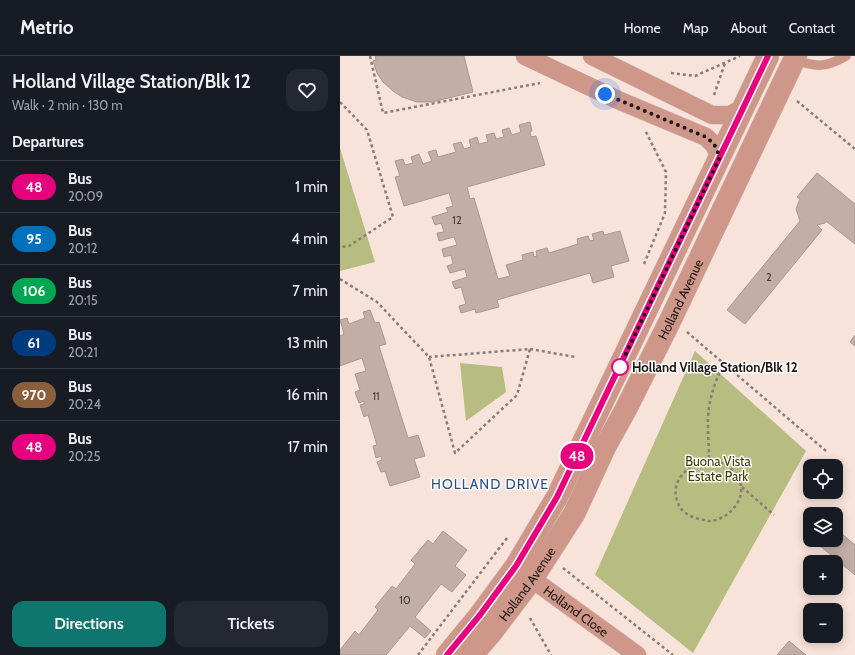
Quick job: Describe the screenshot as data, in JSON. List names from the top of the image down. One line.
{"streets":{"street":["Holland Avenue","Holland Close"]},"crossings":[["Holland Avenue","Holland Close"]],"districts":["HOLLAND DRIVE"],"parks":["Buona Vista Estate Park"],"places":["Holland Village Station/Blk 12"],"lines":["bus line 48"],"house_numbers":["12","2","11","10"],"page":{"header":"Metrio","nav":["Home","Map","About","Contact"],"heading":[["Holland Village Station/Blk 12","Walk · 2 min · 130 m"],"Departures"],"on_map":"48","list":[{"mark":"48","name":"Bus","note":"20:09","value":"1 min"},{"mark":"95","name":"Bus","note":"20:12","value":"4 min"},{"mark":"106","name":"Bus","note":"20:15","value":"7 min"},{"mark":"61","name":"Bus","note":"20:21","value":"13 min"},{"mark":"970","name":"Bus","note":"20:24","value":"16 min"},{"mark":"48","name":"Bus","note":"20:25","value":"17 min"}],"map_buttons":["+","−"],"buttons":["Directions","Tickets"]}}
